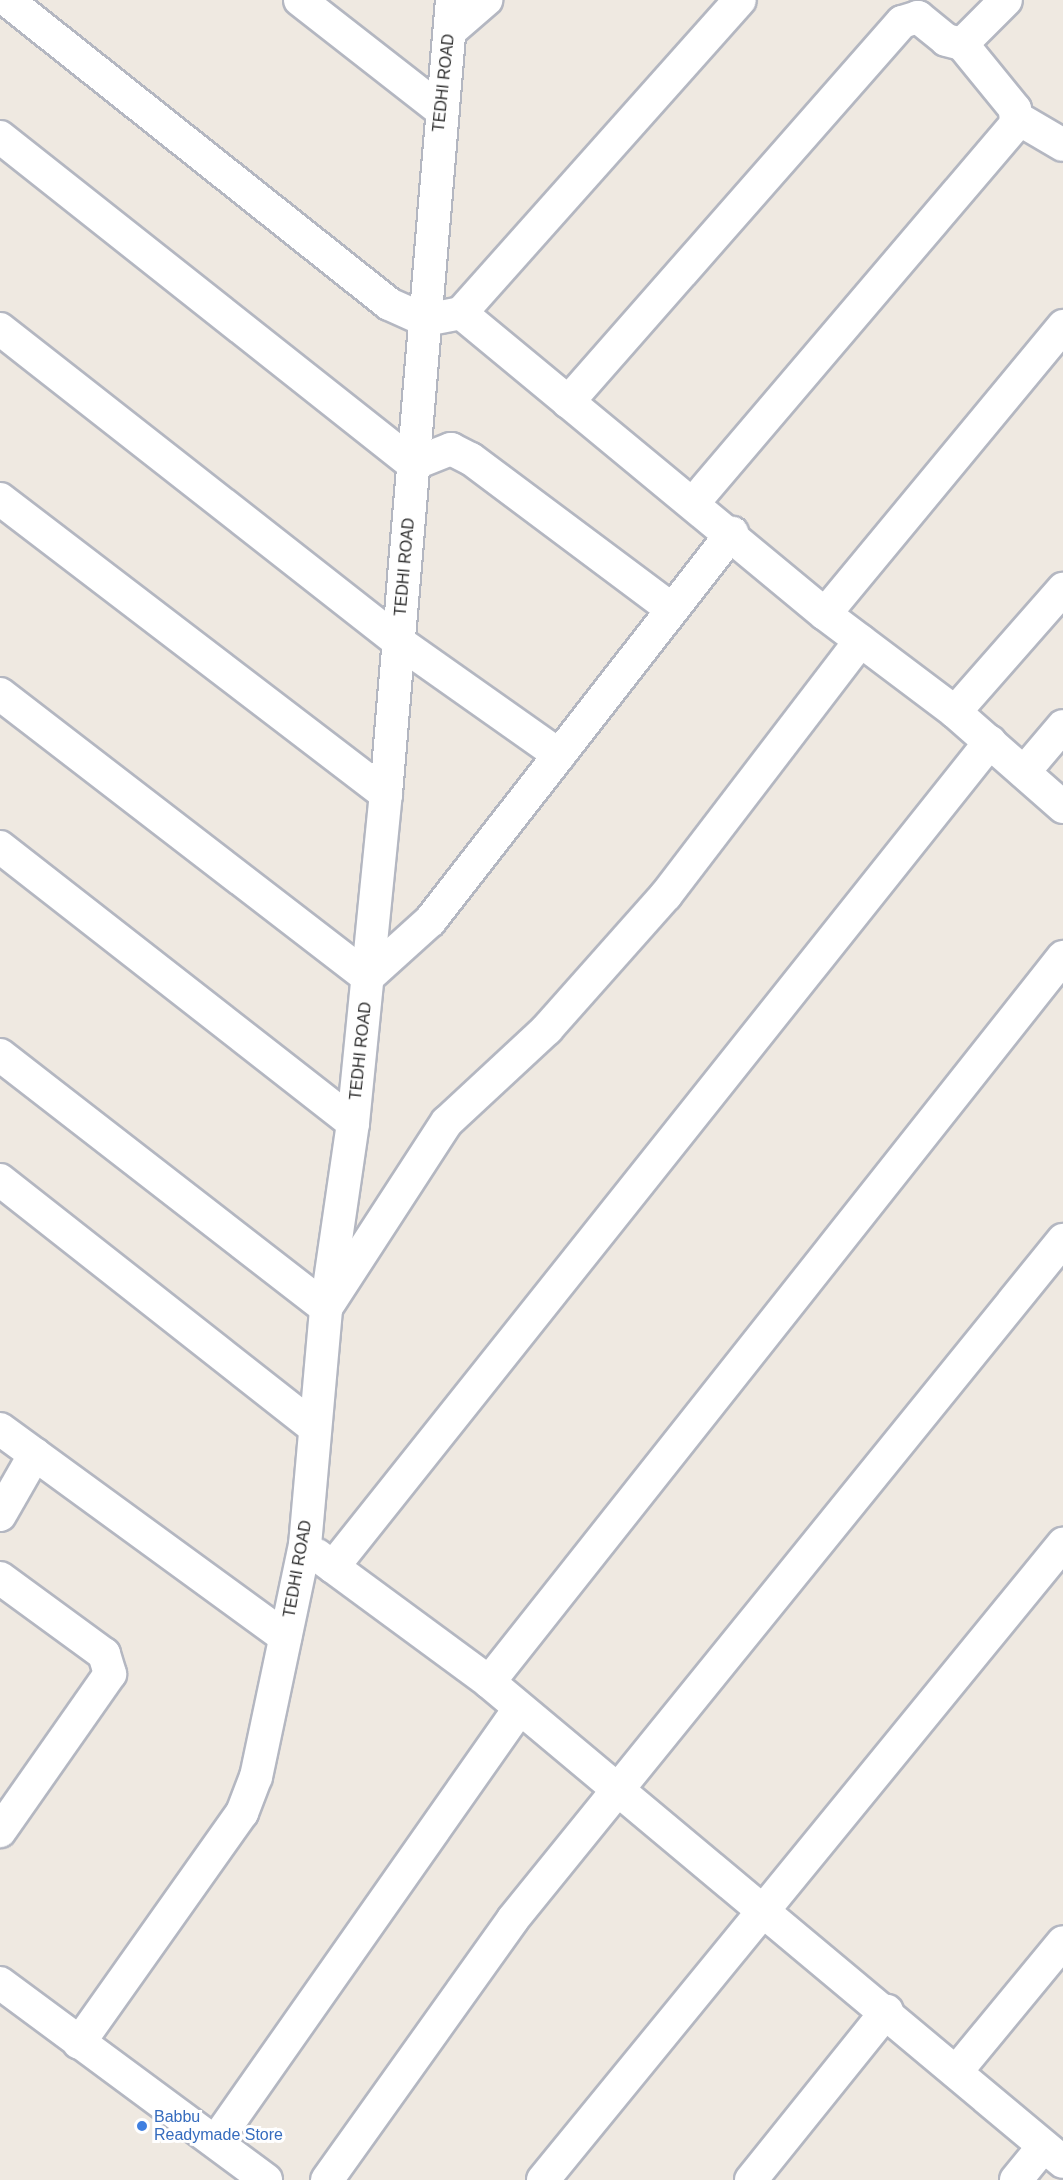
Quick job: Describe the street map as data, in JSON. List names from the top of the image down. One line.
{"streets":{"street":["TEDHI ROAD"]},"places":["Babbu Readymade Store"]}
